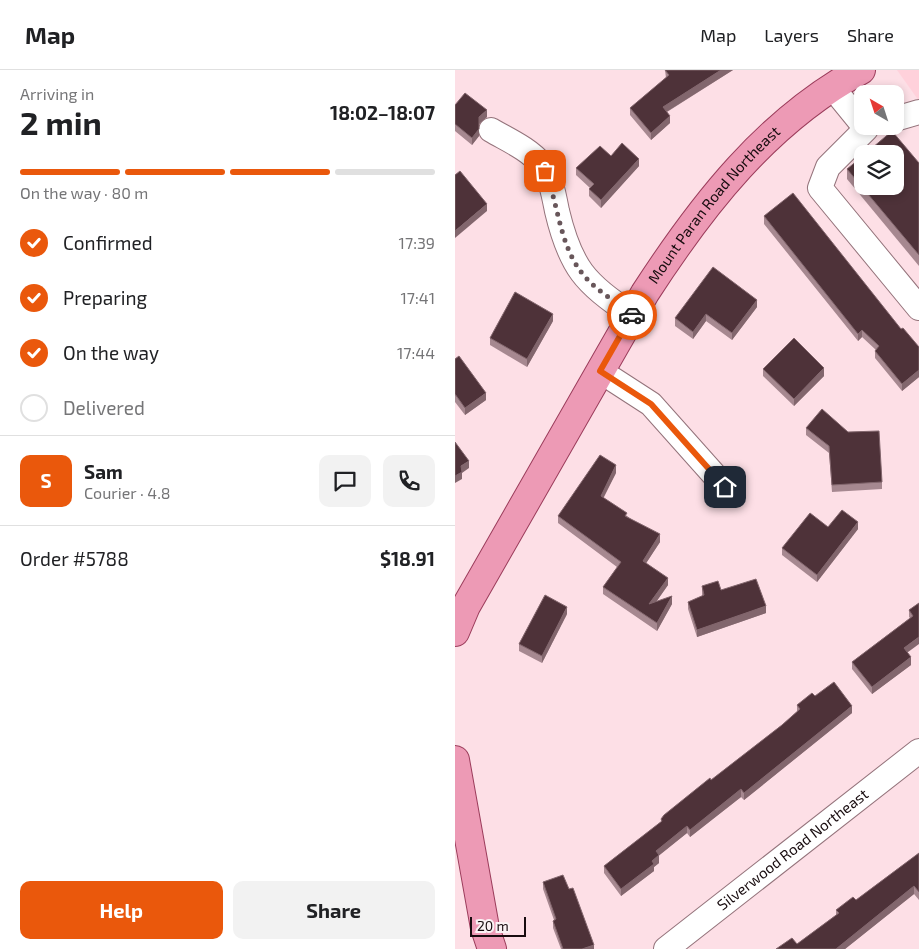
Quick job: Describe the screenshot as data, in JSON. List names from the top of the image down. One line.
{"streets":{"main road":["Mount Paran Road Northeast"],"street":["Silverwood Road Northeast"]},"scale_bar":"20 m","north":"top left","page":{"header":"Map","nav":["Map","Layers","Share"],"heading":["2 min","Arriving in","18:02–18:07"],"panel":["Sam","Courier · 4.8","Order #5788","$18.91"],"bar":"On the way · 80 m","list":[["Confirmed","17:39"],["Preparing","17:41"],["On the way","17:44"],"Delivered"],"round":"S","buttons":["Help","Share"],"scale":"20 m"}}
